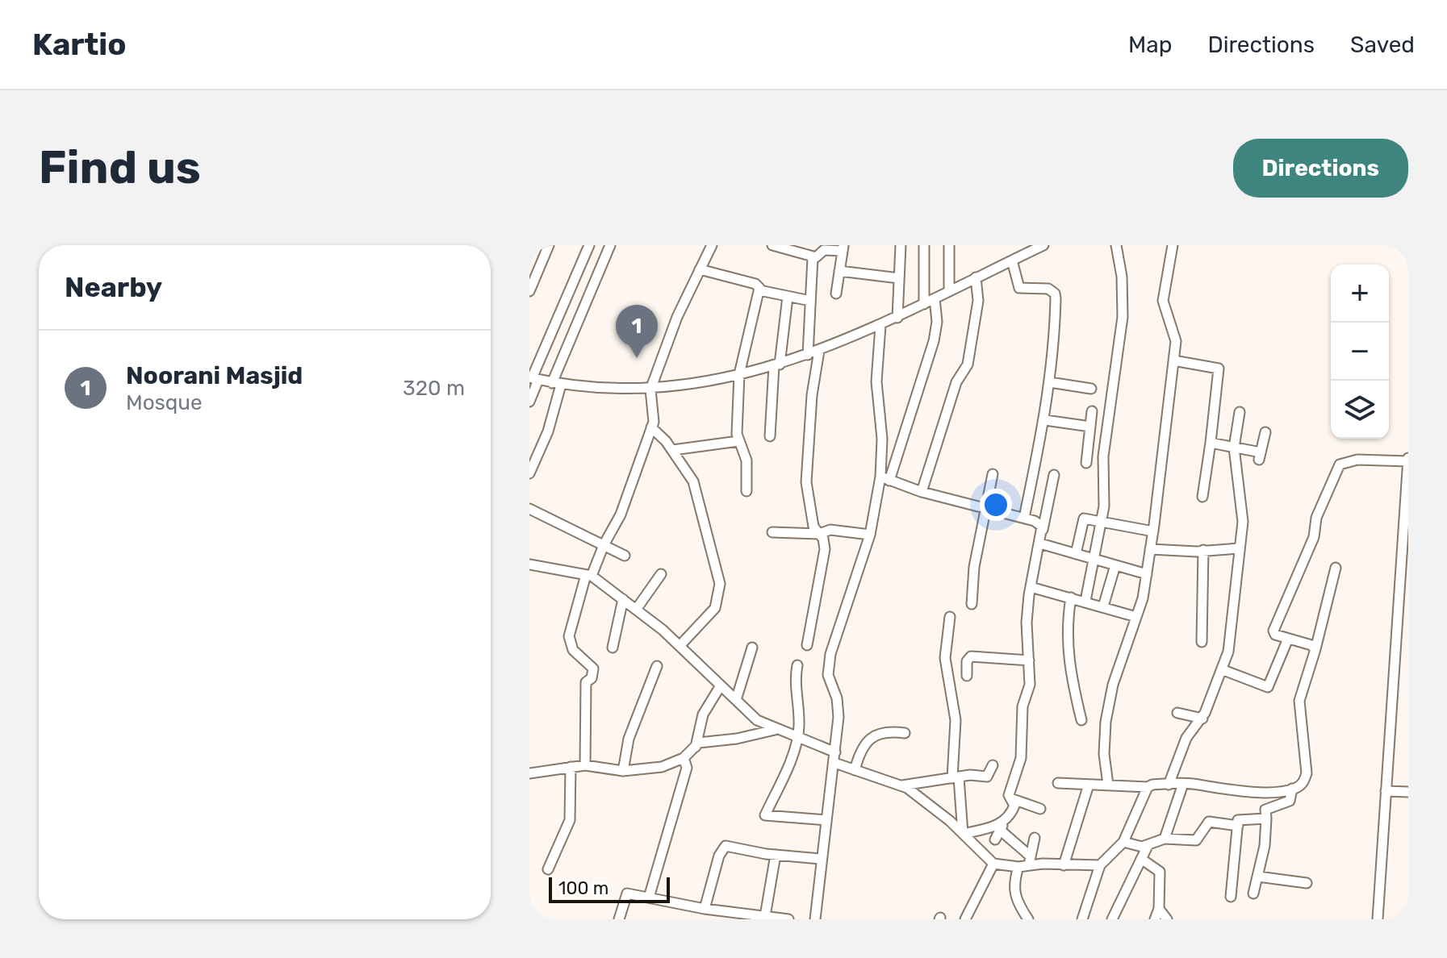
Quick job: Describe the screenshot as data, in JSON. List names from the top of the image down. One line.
{"scale_bar":"100 m","page":{"header":"Kartio","nav":["Map","Directions","Saved"],"buttons":"Directions","title":"Find us","heading":"Nearby","map_buttons":["+","−"],"pins":"1","list":[{"mark":"1","name":"Noorani Masjid","note":"Mosque","value":"320 m"}],"scale":"100 m"}}
